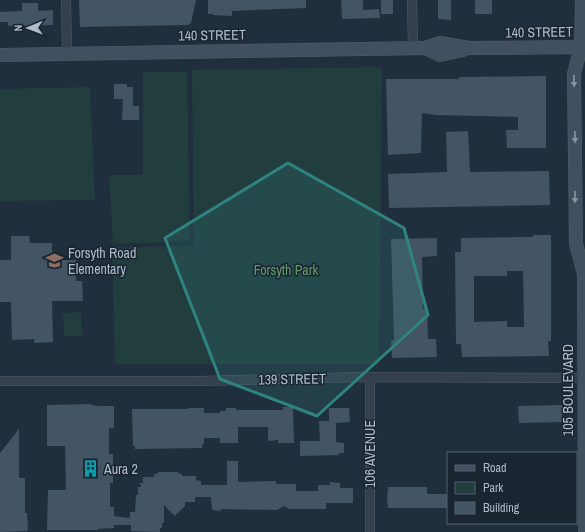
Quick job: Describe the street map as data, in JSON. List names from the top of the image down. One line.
{"streets":{"main road":["140 STREET","105 BOULEVARD"],"street":["139 STREET","106 AVENUE"]},"crossings":[["140 STREET","105 BOULEVARD"],["139 STREET","105 BOULEVARD"],["139 STREET","106 AVENUE"]],"one_way":["105 BOULEVARD"],"parks":["Forsyth Park"],"places":{"school or university":["Forsyth Road Elementary"],"building":["Aura 2"]},"legend":["Road","Park","Building"],"north":"left"}
